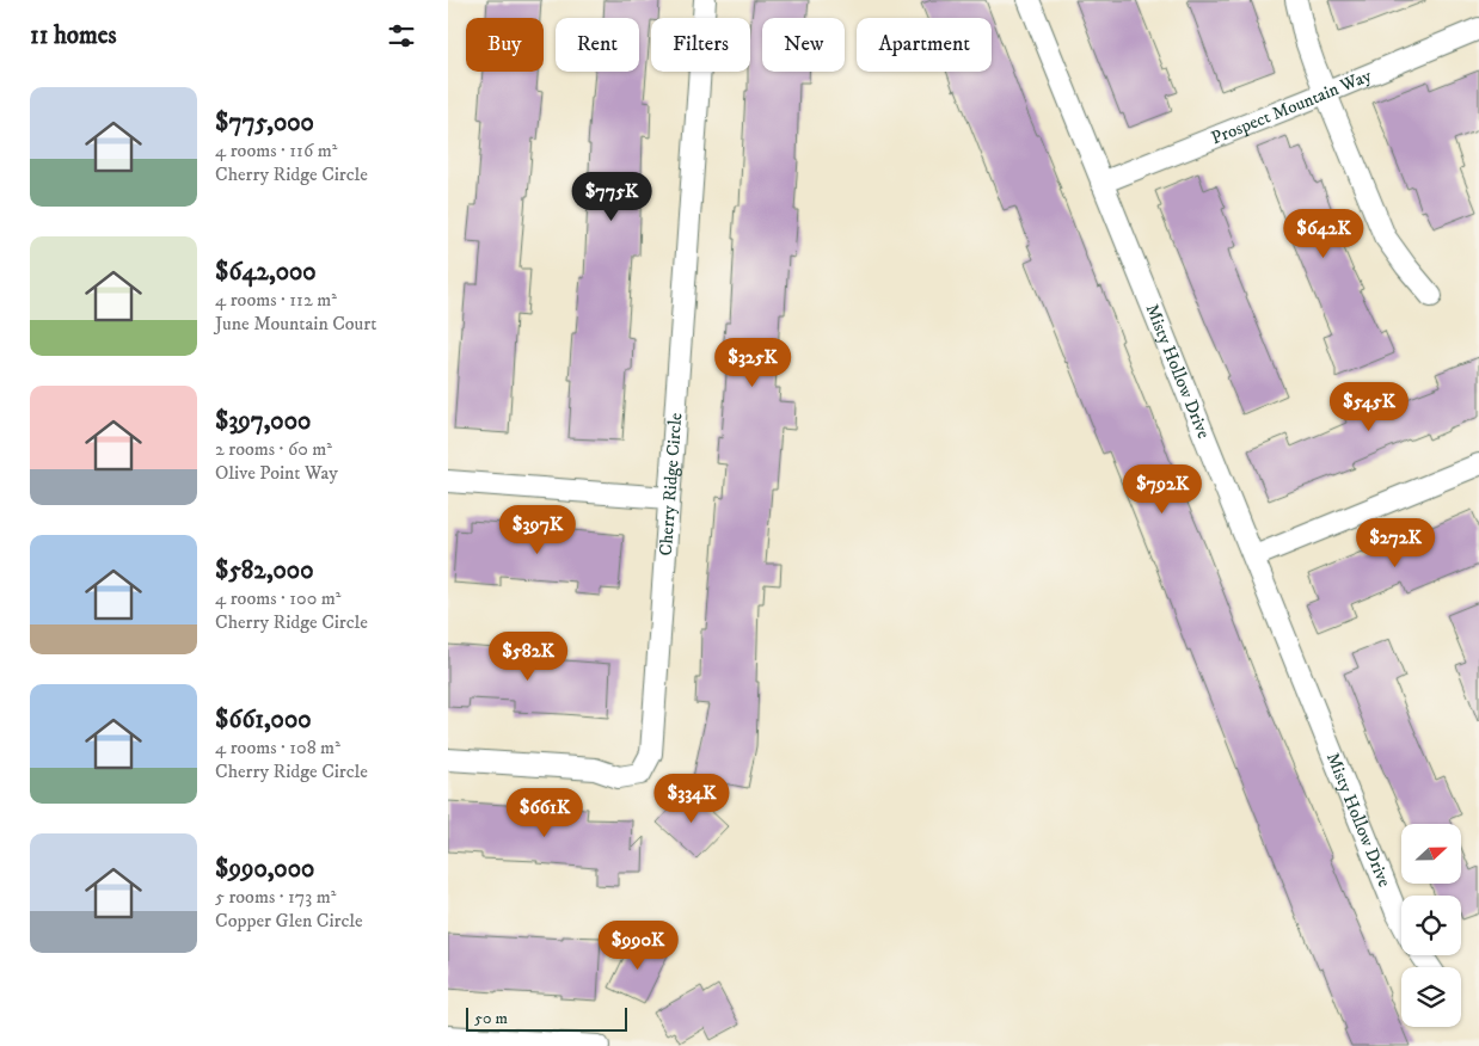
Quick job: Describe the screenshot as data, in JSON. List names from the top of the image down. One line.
{"streets":{"street":["Prospect Mountain Way","Misty Hollow Drive","Cherry Ridge Circle"]},"crossings":[["Prospect Mountain Way","Misty Hollow Drive"]],"scale_bar":"50 m","north":"right","page":{"heading":"11 homes","chip":["Buy","Rent","Filters","New","Apartment"],"list":[{"name":"$775,000","note":"4 rooms · 116 m² · Cherry Ridge Circle"},{"name":"$642,000","note":"4 rooms · 112 m² · June Mountain Court"},{"name":"$397,000","note":"2 rooms · 60 m² · Olive Point Way"},{"name":"$582,000","note":"4 rooms · 100 m² · Cherry Ridge Circle"},{"name":"$661,000","note":"4 rooms · 108 m² · Cherry Ridge Circle"},{"name":"$990,000","note":"5 rooms · 173 m² · Copper Glen Circle"}],"price":["$775K","$642K","$325K","$545K","$792K","$397K","$272K","$582K","$334K","$661K","$990K"],"scale":"50 m"}}
